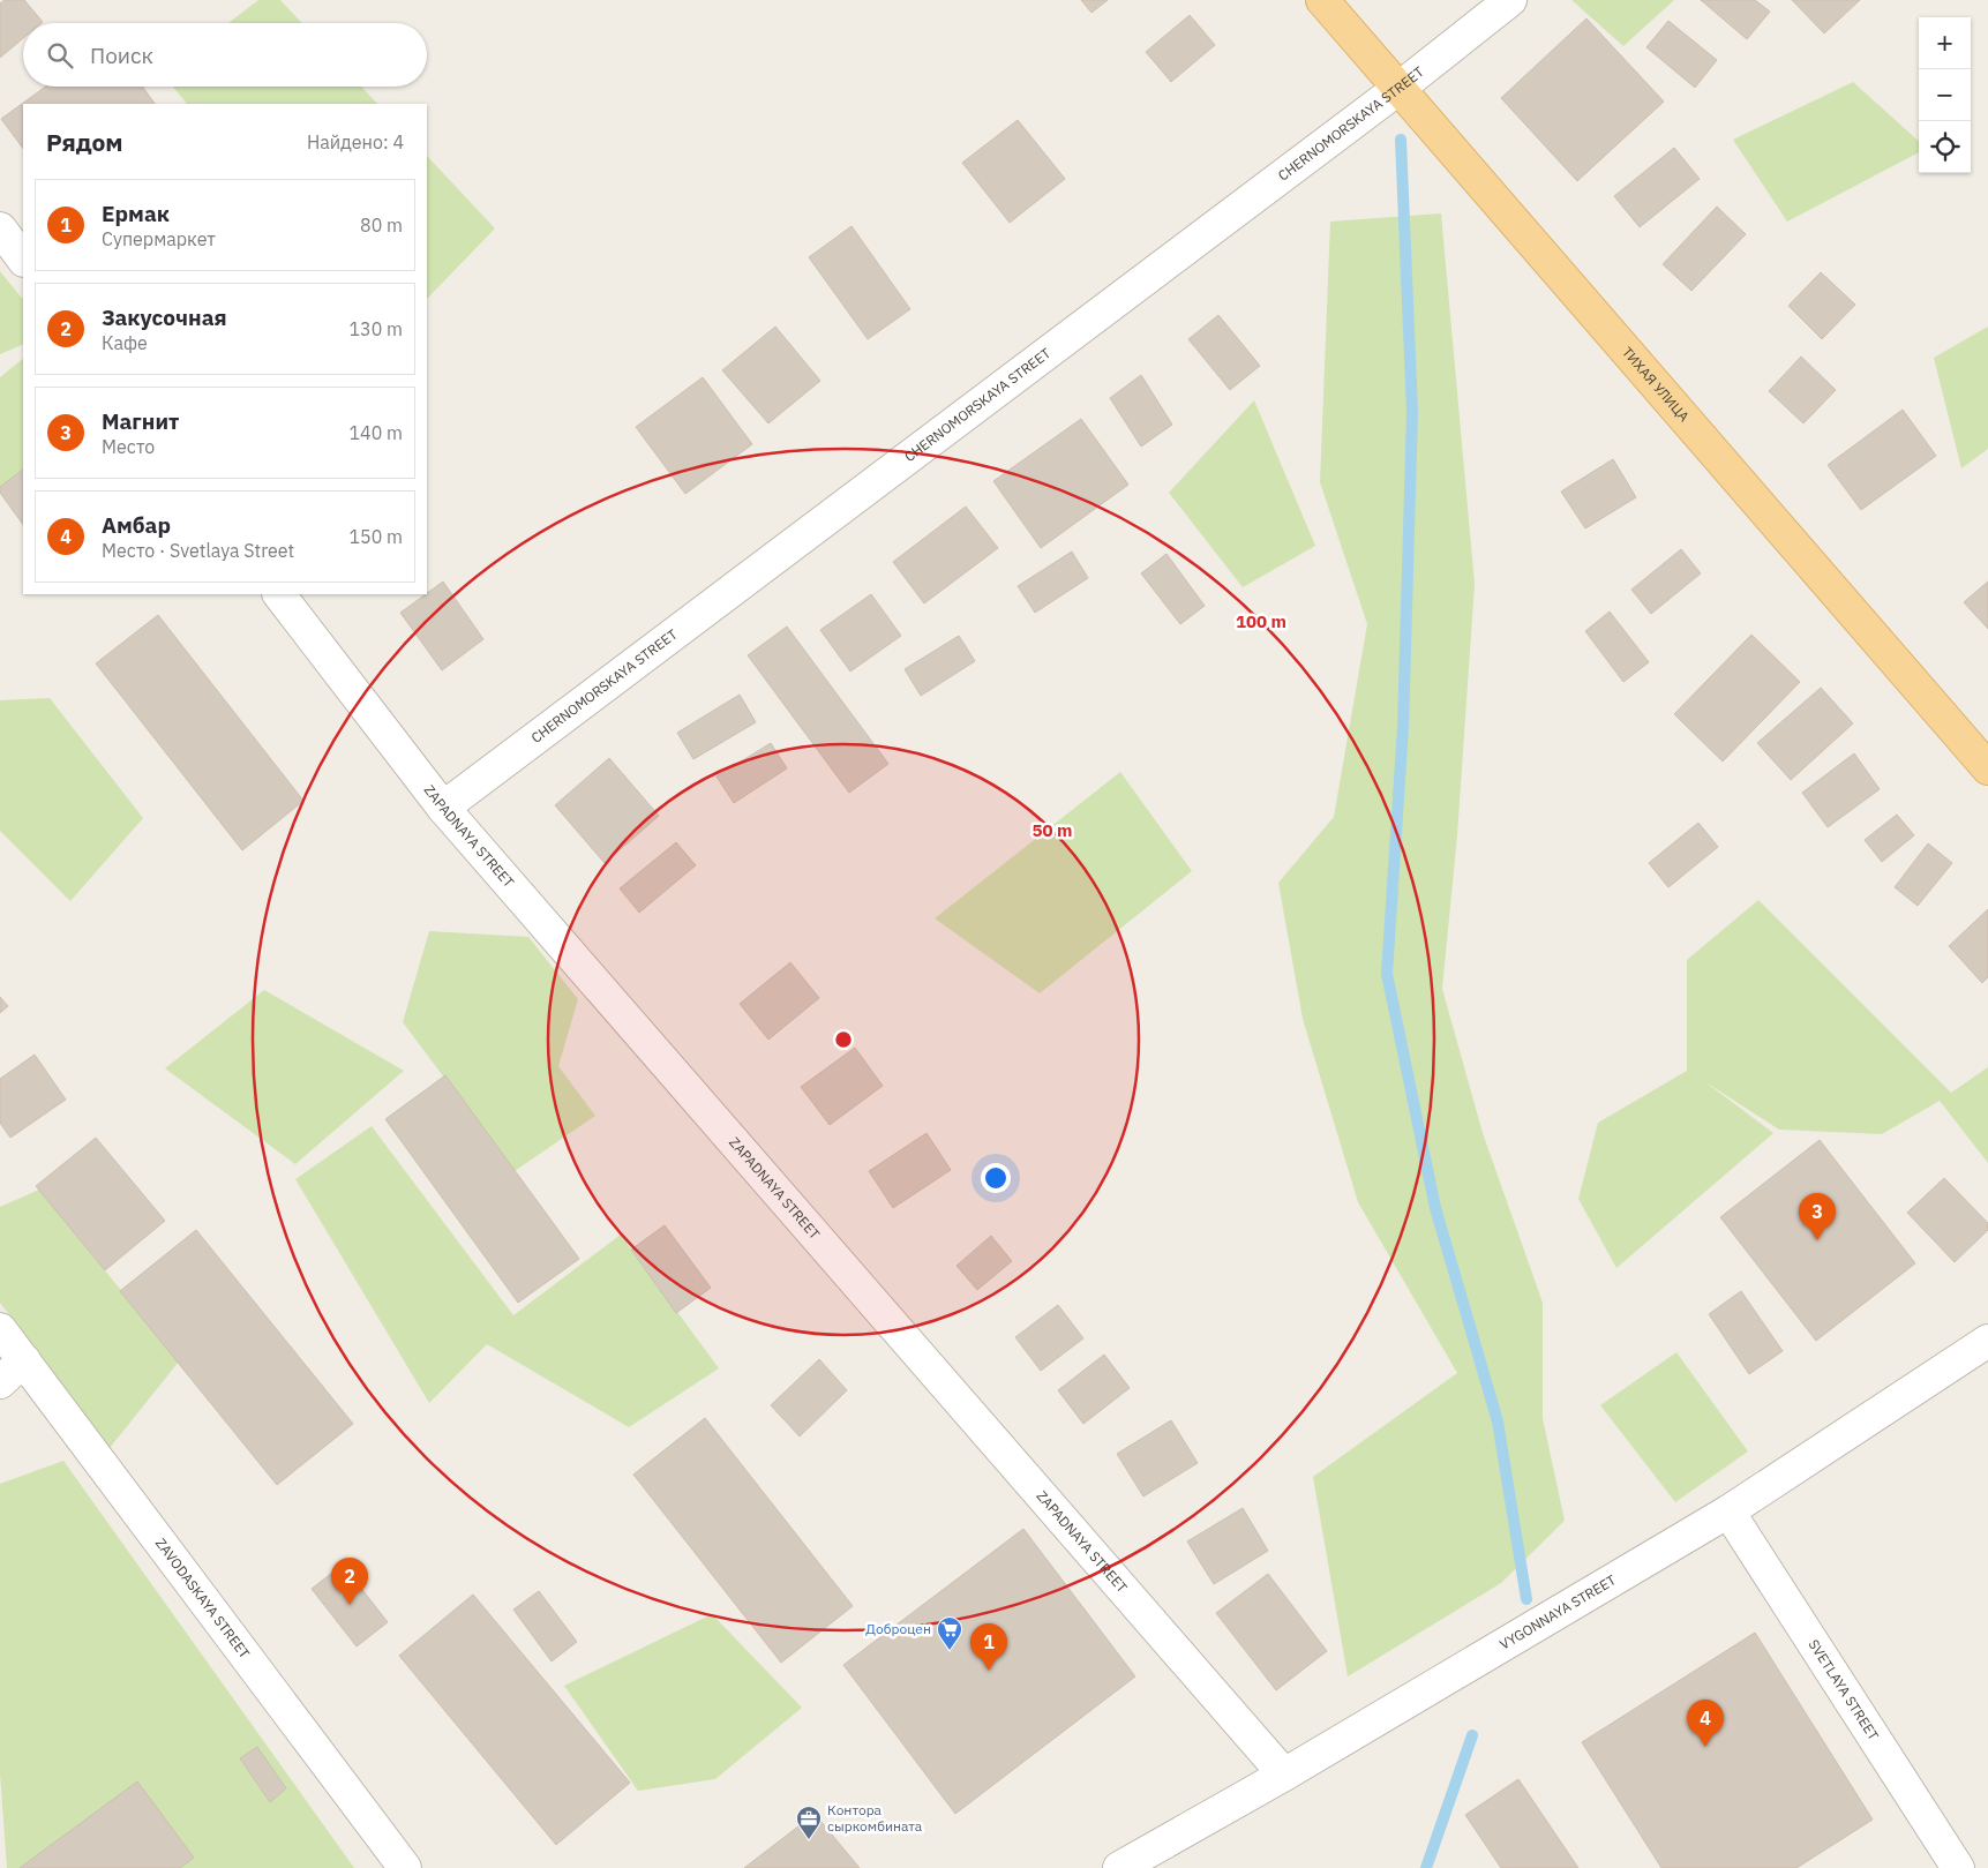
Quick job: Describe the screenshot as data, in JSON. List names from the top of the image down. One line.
{"streets":{"main road":["ТИХАЯ УЛИЦА"],"street":["CHERNOMORSKAYA STREET","ZAPADNAYA STREET","ZAVODASKAYA STREET","VYGONNAYA STREET","SVETLAYA STREET"]},"crossings":[["CHERNOMORSKAYA STREET","ТИХАЯ УЛИЦА"],["CHERNOMORSKAYA STREET","ZAPADNAYA STREET"],["ZAPADNAYA STREET","VYGONNAYA STREET"],["VYGONNAYA STREET","SVETLAYA STREET"]],"places":{"supermarket":["Доброцен"],"office":["Контора сыркомбината"]},"page":{"map_buttons":["+","−"],"search":"Поиск","heading":["Рядом","Найдено: 4"],"list":[{"mark":"1","name":"Ермак","note":"Супермаркет","value":"80 m"},{"mark":"2","name":"Закусочная","note":"Кафе","value":"130 m"},{"mark":"3","name":"Магнит","note":"Место","value":"140 m"},{"mark":"4","name":"Амбар","note":"Место · Svetlaya Street","value":"150 m"}],"pins":["3","2","1","4"]},"rings":["100 m","50 m"]}
